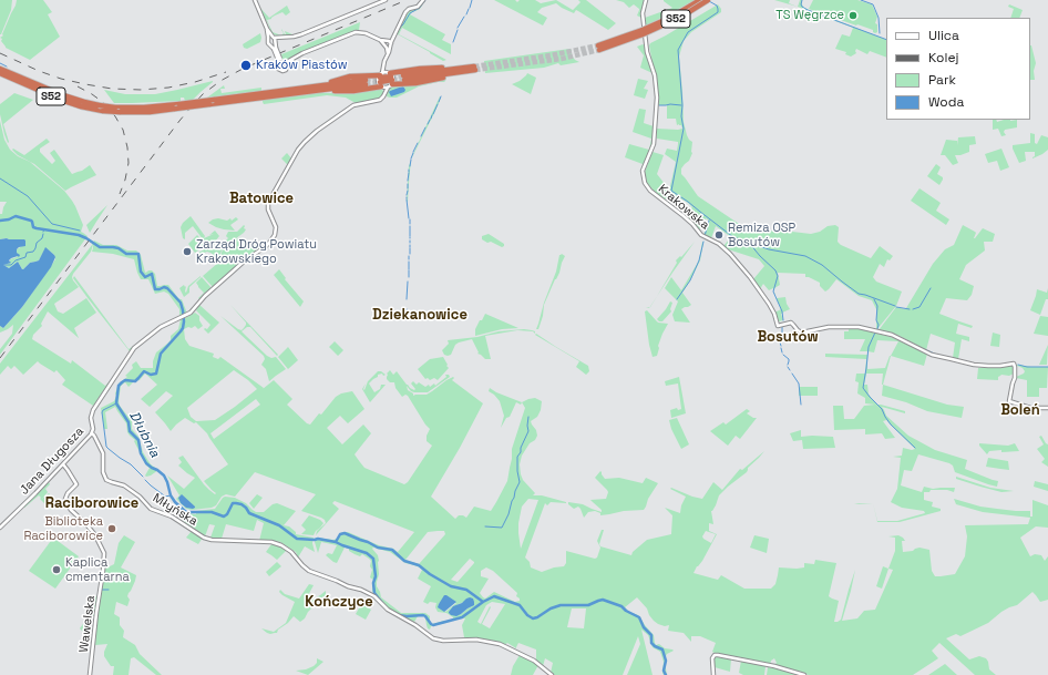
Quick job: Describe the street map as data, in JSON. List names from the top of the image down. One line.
{"streets":{"highway":["S52"],"street":["Krakowska","Jana Długosza","Młyńska","Wawelska"]},"crossings":[["Jana Długosza","Młyńska"],["Jana Długosza","Wawelska"]],"districts":["Batowice","Dziekanowice","Bosutów","Boleń","Raciborowice","Kończyce"],"water":["Dłubnia"],"places":["TS Węgrzce","Kraków Piastów","Remiza OSP Bosutów","Zarząd Dróg Powiatu Krakowskiego","Biblioteka Raciborowice","Kaplica cmentarna"],"legend":["Ulica","Kolej","Park","Woda"]}
